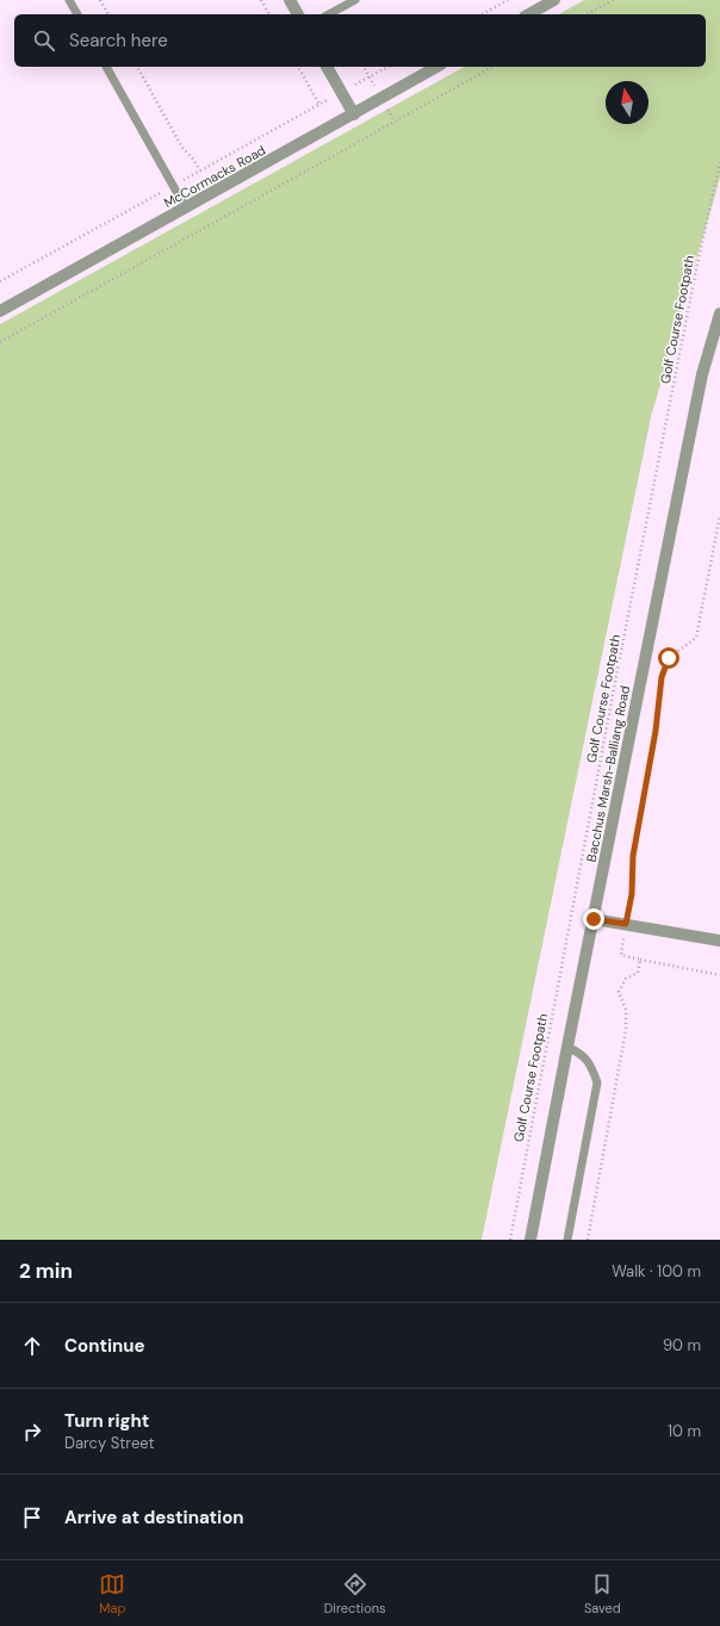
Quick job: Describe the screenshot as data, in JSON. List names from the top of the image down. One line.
{"streets":{"street":["McCormacks Road","Bacchus Marsh-Balliang Road"],"path":["Golf Course Footpath"]},"north":"top","page":{"search":"Search here","heading":["2 min","Walk · 100 m"],"list":[["Continue","90 m"],["Turn right","Darcy Street","10 m"],"Arrive at destination"],"nav":["Map","Directions","Saved"]}}
